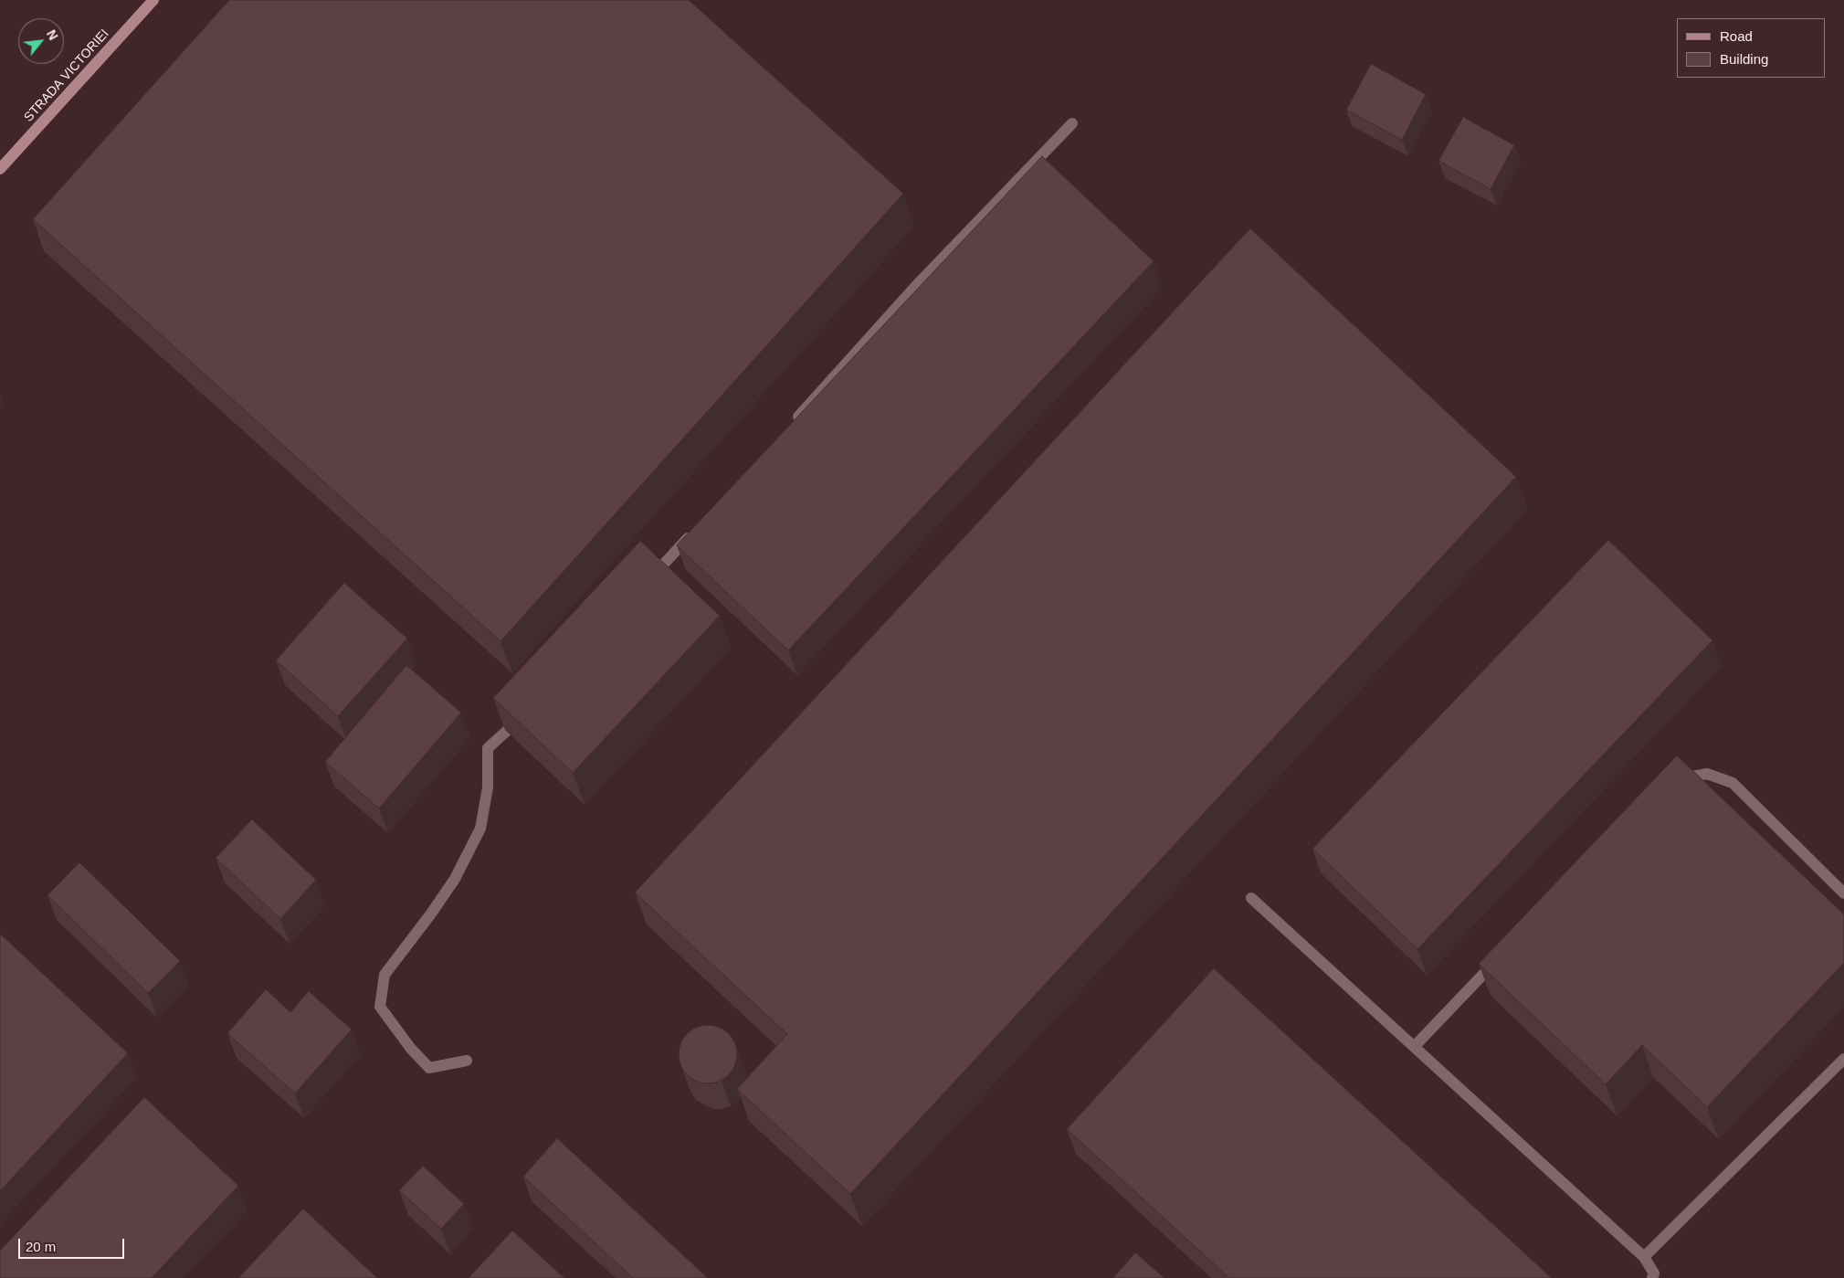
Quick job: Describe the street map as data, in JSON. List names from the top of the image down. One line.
{"streets":{"main road":["STRADA VICTORIEI"]},"legend":["Road","Building"],"scale_bar":"20 m","north":"top right"}
